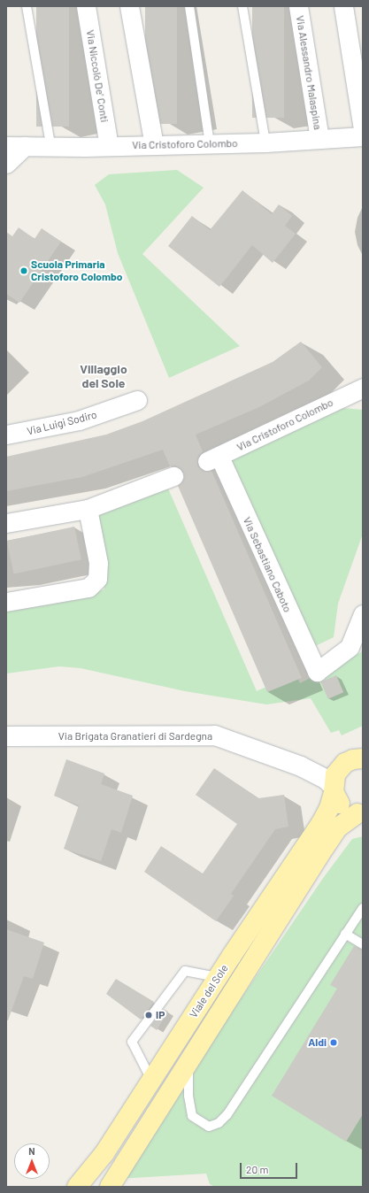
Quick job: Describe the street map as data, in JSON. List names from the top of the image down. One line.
{"streets":{"main road":["Viale del Sole"],"street":["Via Alessandro Malaspina","Via Niccolò De' Conti","Via Cristoforo Colombo","Via Luigi Sodiro","Via Sebastiano Caboto","Via Brigata Granatieri di Sardegna"]},"crossings":[["Via Alessandro Malaspina","Via Cristoforo Colombo"],["Via Niccolò De' Conti","Via Cristoforo Colombo"],["Via Cristoforo Colombo","Via Sebastiano Caboto"],["Via Brigata Granatieri di Sardegna","Viale del Sole"]],"districts":["Villaggio del Sole"],"places":["Scuola Primaria Cristoforo Colombo","IP","Aldi"],"scale_bar":"20 m","north":"top"}
